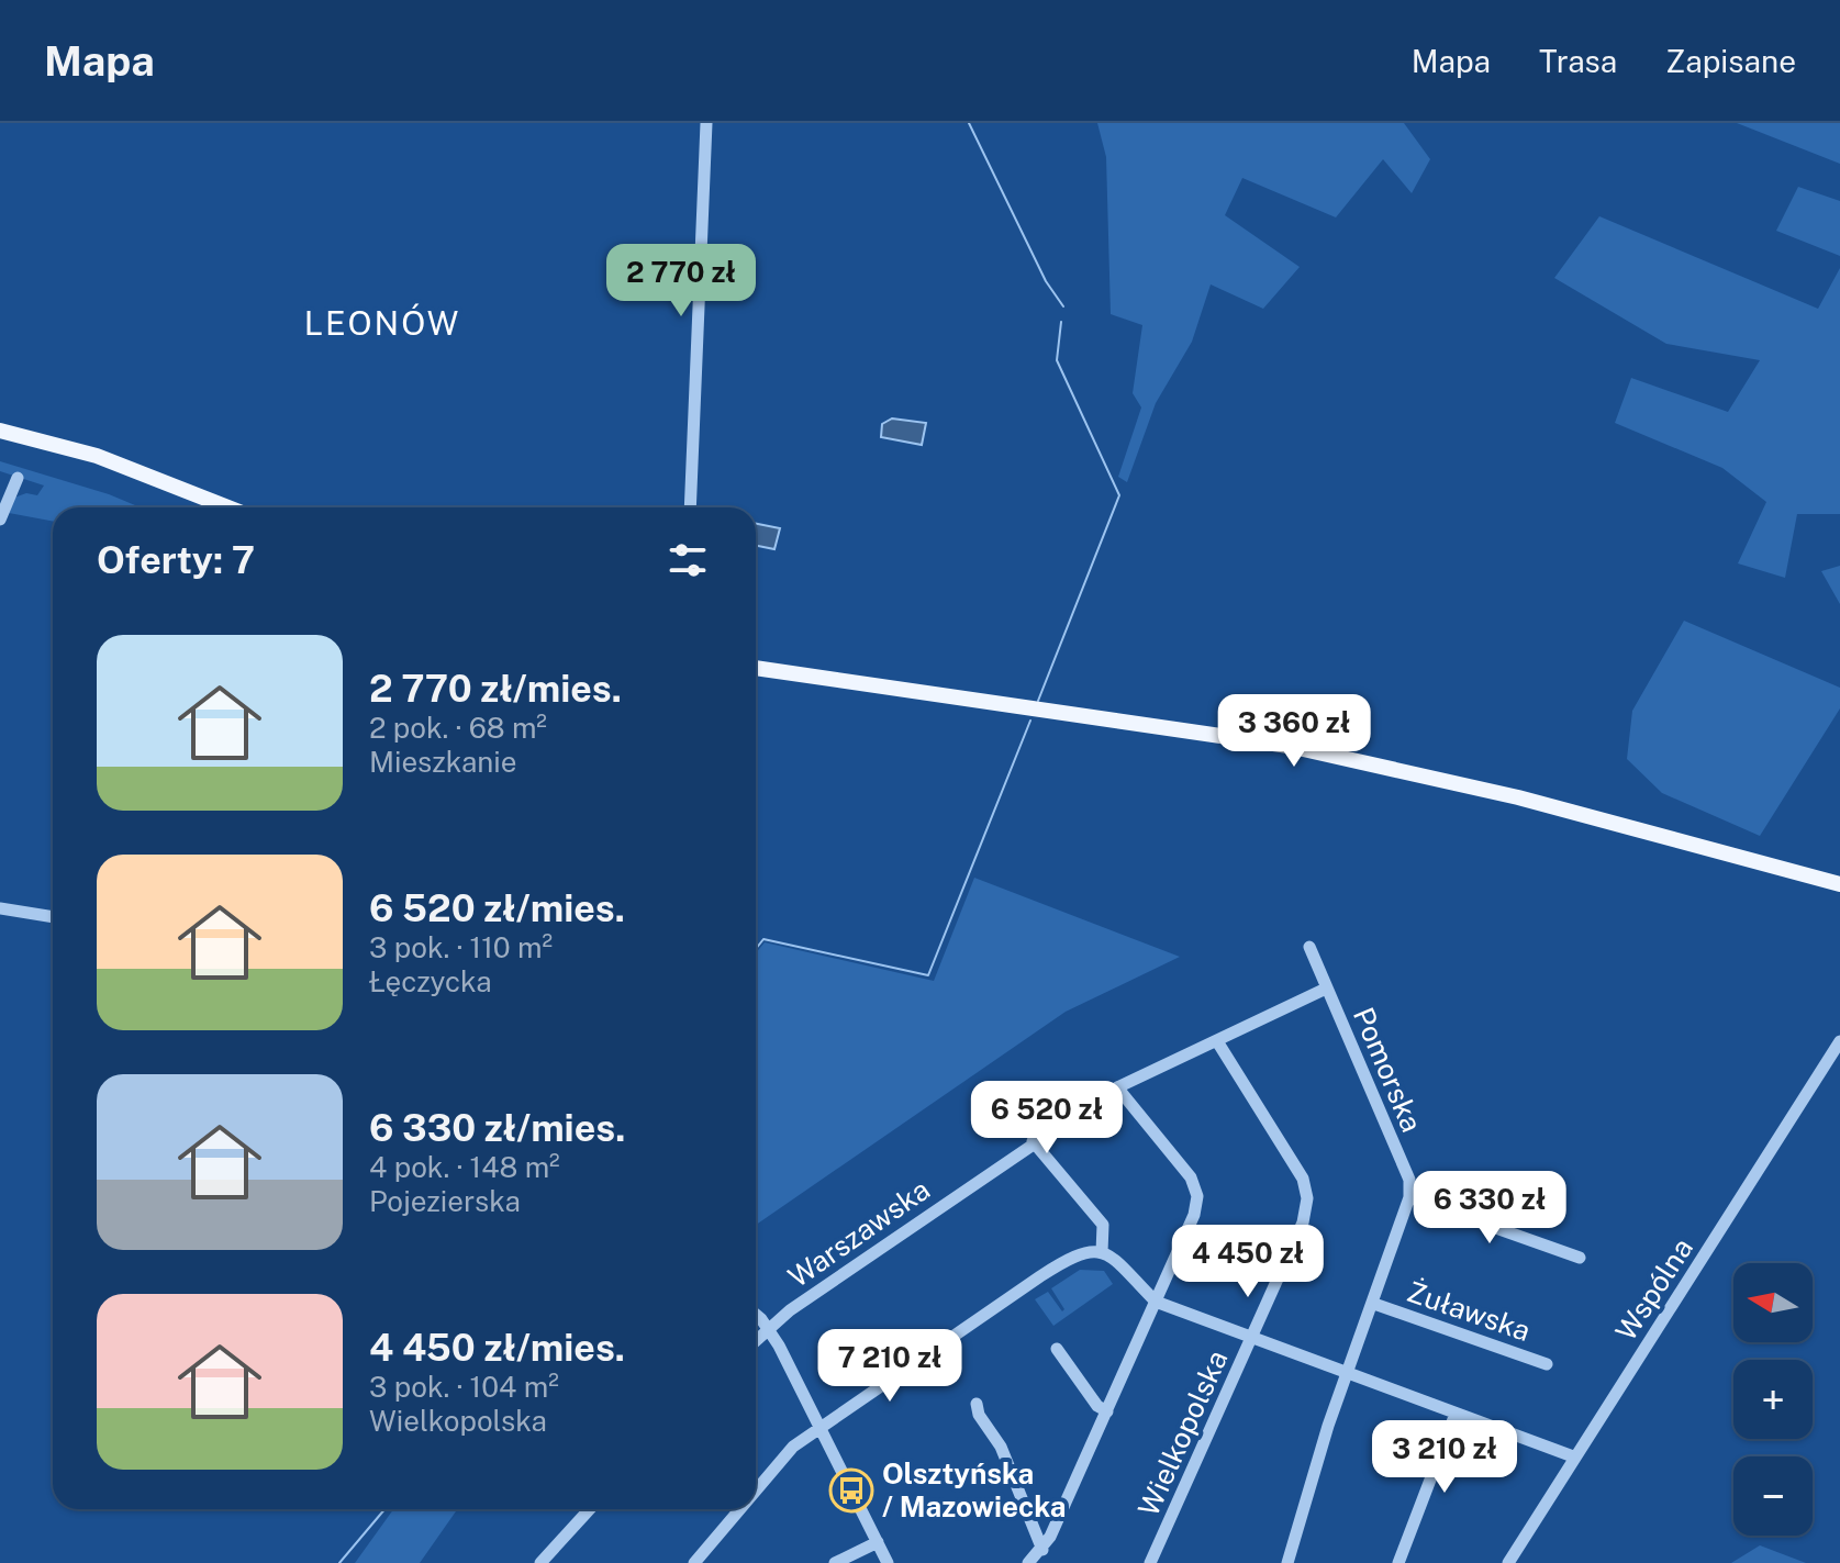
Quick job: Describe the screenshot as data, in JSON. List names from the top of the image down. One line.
{"streets":{"street":["Pomorska","Warszawska","Wspólna","Żuławska","Wielkopolska"]},"crossings":[["Pomorska","Warszawska"],["Warszawska","Wielkopolska"]],"districts":["LEONÓW"],"places":{"bus stop":["Olsztyńska / Mazowiecka"]},"north":"left","page":{"header":"Mapa","nav":["Mapa","Trasa","Zapisane"],"price":["2 770 zł","3 360 zł","6 520 zł","6 330 zł","4 450 zł","7 210 zł","3 210 zł"],"heading":"Oferty: 7","list":[{"name":"2 770 zł/mies.","note":"2 pok. · 68 m² · Mieszkanie"},{"name":"6 520 zł/mies.","note":"3 pok. · 110 m² · Łęczycka"},{"name":"6 330 zł/mies.","note":"4 pok. · 148 m² · Pojezierska"},{"name":"4 450 zł/mies.","note":"3 pok. · 104 m² · Wielkopolska"}],"map_buttons":["+","−"]}}
